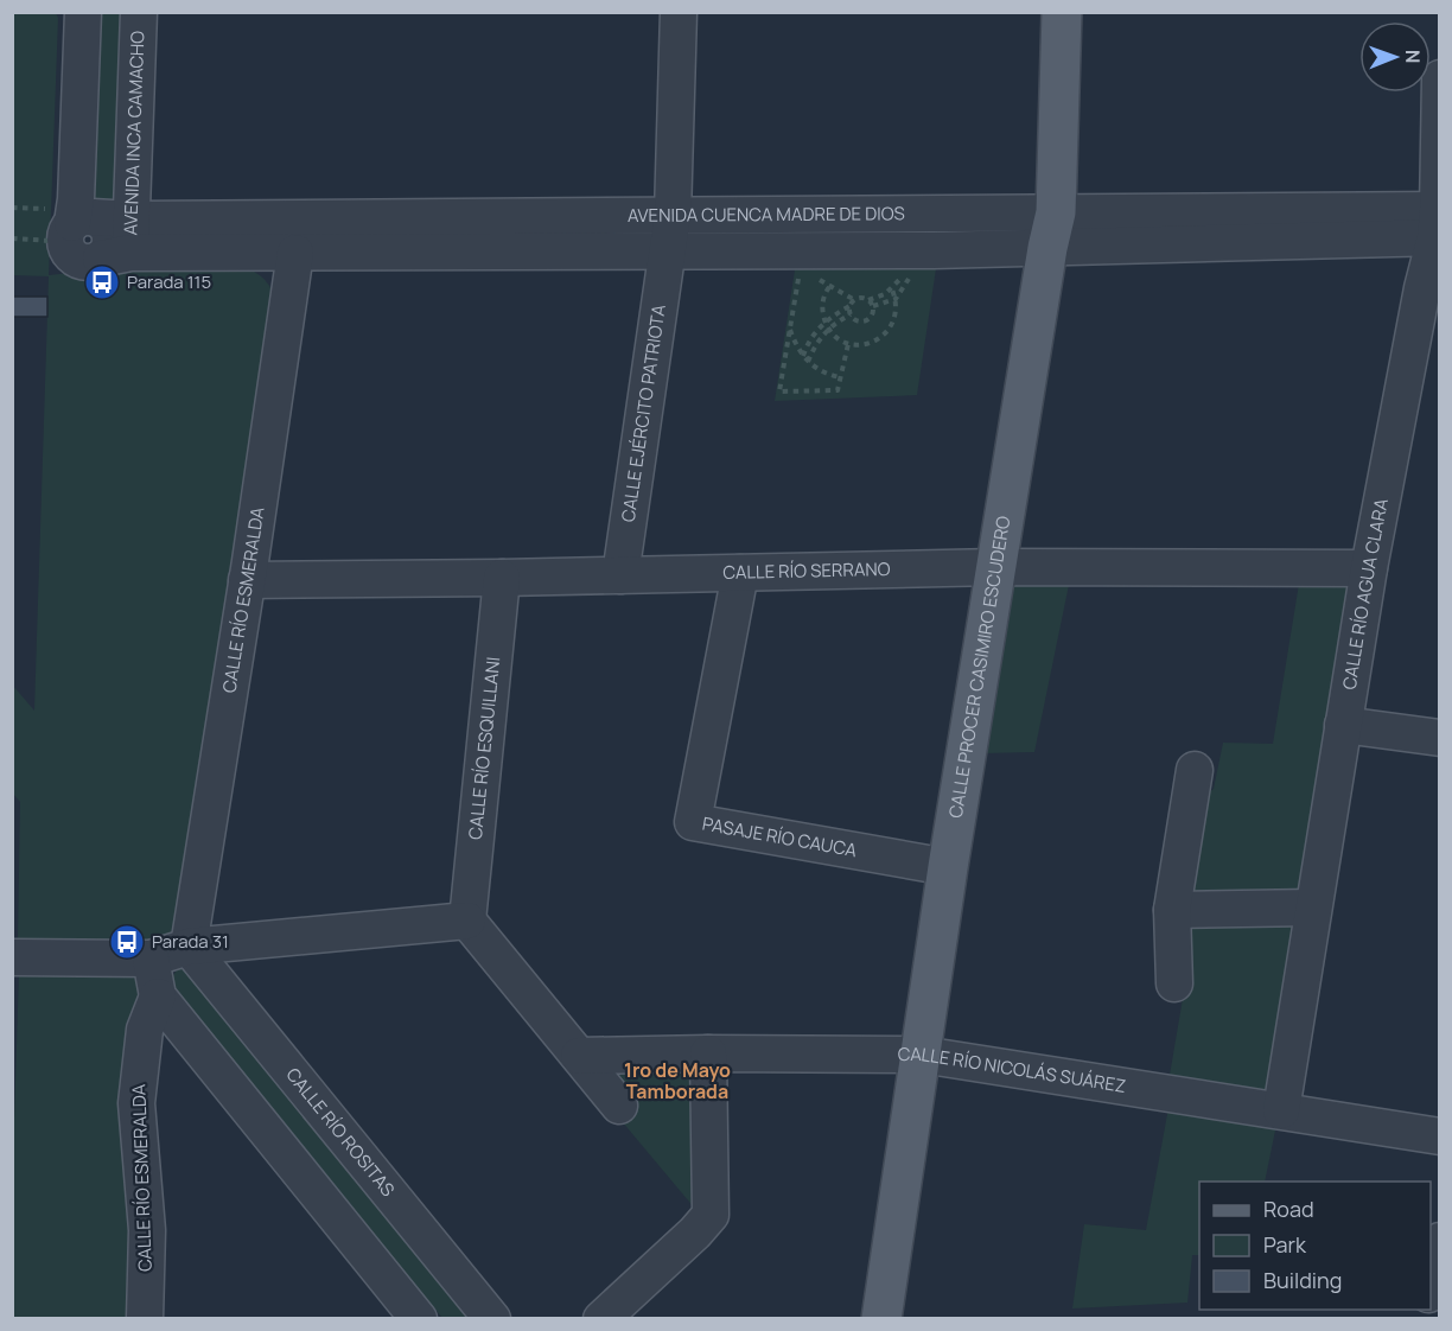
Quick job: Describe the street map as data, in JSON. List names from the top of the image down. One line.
{"streets":{"main road":["CALLE PROCER CASIMIRO ESCUDERO"],"street":["AVENIDA INCA CAMACHO","AVENIDA CUENCA MADRE DE DIOS","CALLE EJÉRCITO PATRIOTA","CALLE RÍO SERRANO","CALLE RÍO AGUA CLARA","CALLE RÍO ESMERALDA","CALLE RÍO ESQUILLANI","PASAJE RÍO CAUCA","CALLE RÍO NICOLÁS SUÁREZ","CALLE RÍO ROSITAS"]},"crossings":[["AVENIDA INCA CAMACHO","AVENIDA CUENCA MADRE DE DIOS"],["AVENIDA CUENCA MADRE DE DIOS","CALLE EJÉRCITO PATRIOTA"],["AVENIDA CUENCA MADRE DE DIOS","CALLE RÍO AGUA CLARA"],["AVENIDA CUENCA MADRE DE DIOS","CALLE RÍO ESMERALDA"],["AVENIDA CUENCA MADRE DE DIOS","CALLE PROCER CASIMIRO ESCUDERO"],["CALLE EJÉRCITO PATRIOTA","CALLE RÍO SERRANO"],["CALLE RÍO SERRANO","CALLE RÍO AGUA CLARA"],["CALLE RÍO SERRANO","CALLE RÍO ESMERALDA"],["CALLE RÍO SERRANO","CALLE PROCER CASIMIRO ESCUDERO"],["CALLE RÍO SERRANO","CALLE RÍO ESQUILLANI"],["CALLE RÍO SERRANO","PASAJE RÍO CAUCA"],["CALLE RÍO AGUA CLARA","CALLE RÍO NICOLÁS SUÁREZ"],["CALLE RÍO ESMERALDA","CALLE RÍO ROSITAS"],["CALLE PROCER CASIMIRO ESCUDERO","PASAJE RÍO CAUCA"],["CALLE PROCER CASIMIRO ESCUDERO","CALLE RÍO NICOLÁS SUÁREZ"]],"districts":["1ro de Mayo Tamborada"],"places":{"bus stop":["Parada 115","Parada 31"]},"legend":["Road","Park","Building"],"north":"right"}
